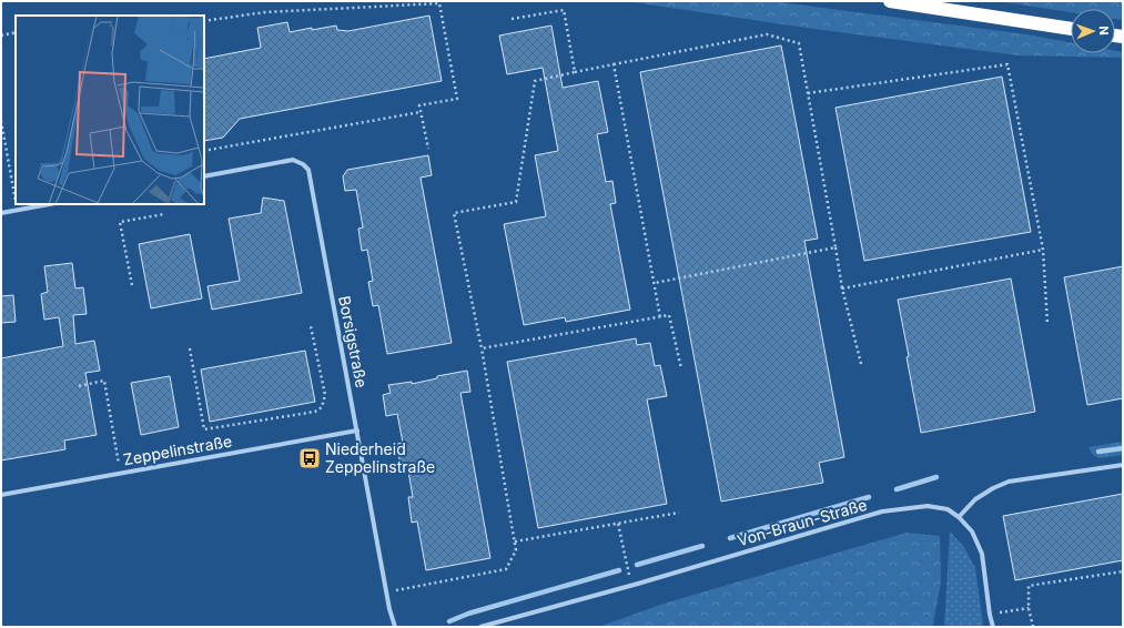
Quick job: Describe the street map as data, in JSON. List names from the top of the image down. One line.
{"streets":{"street":["Borsigstraße","Zeppelinstraße","Von-Braun-Straße"]},"crossings":[["Borsigstraße","Zeppelinstraße"]],"places":{"bus stop":["Niederheid Zeppelinstraße"]},"north":"right"}
